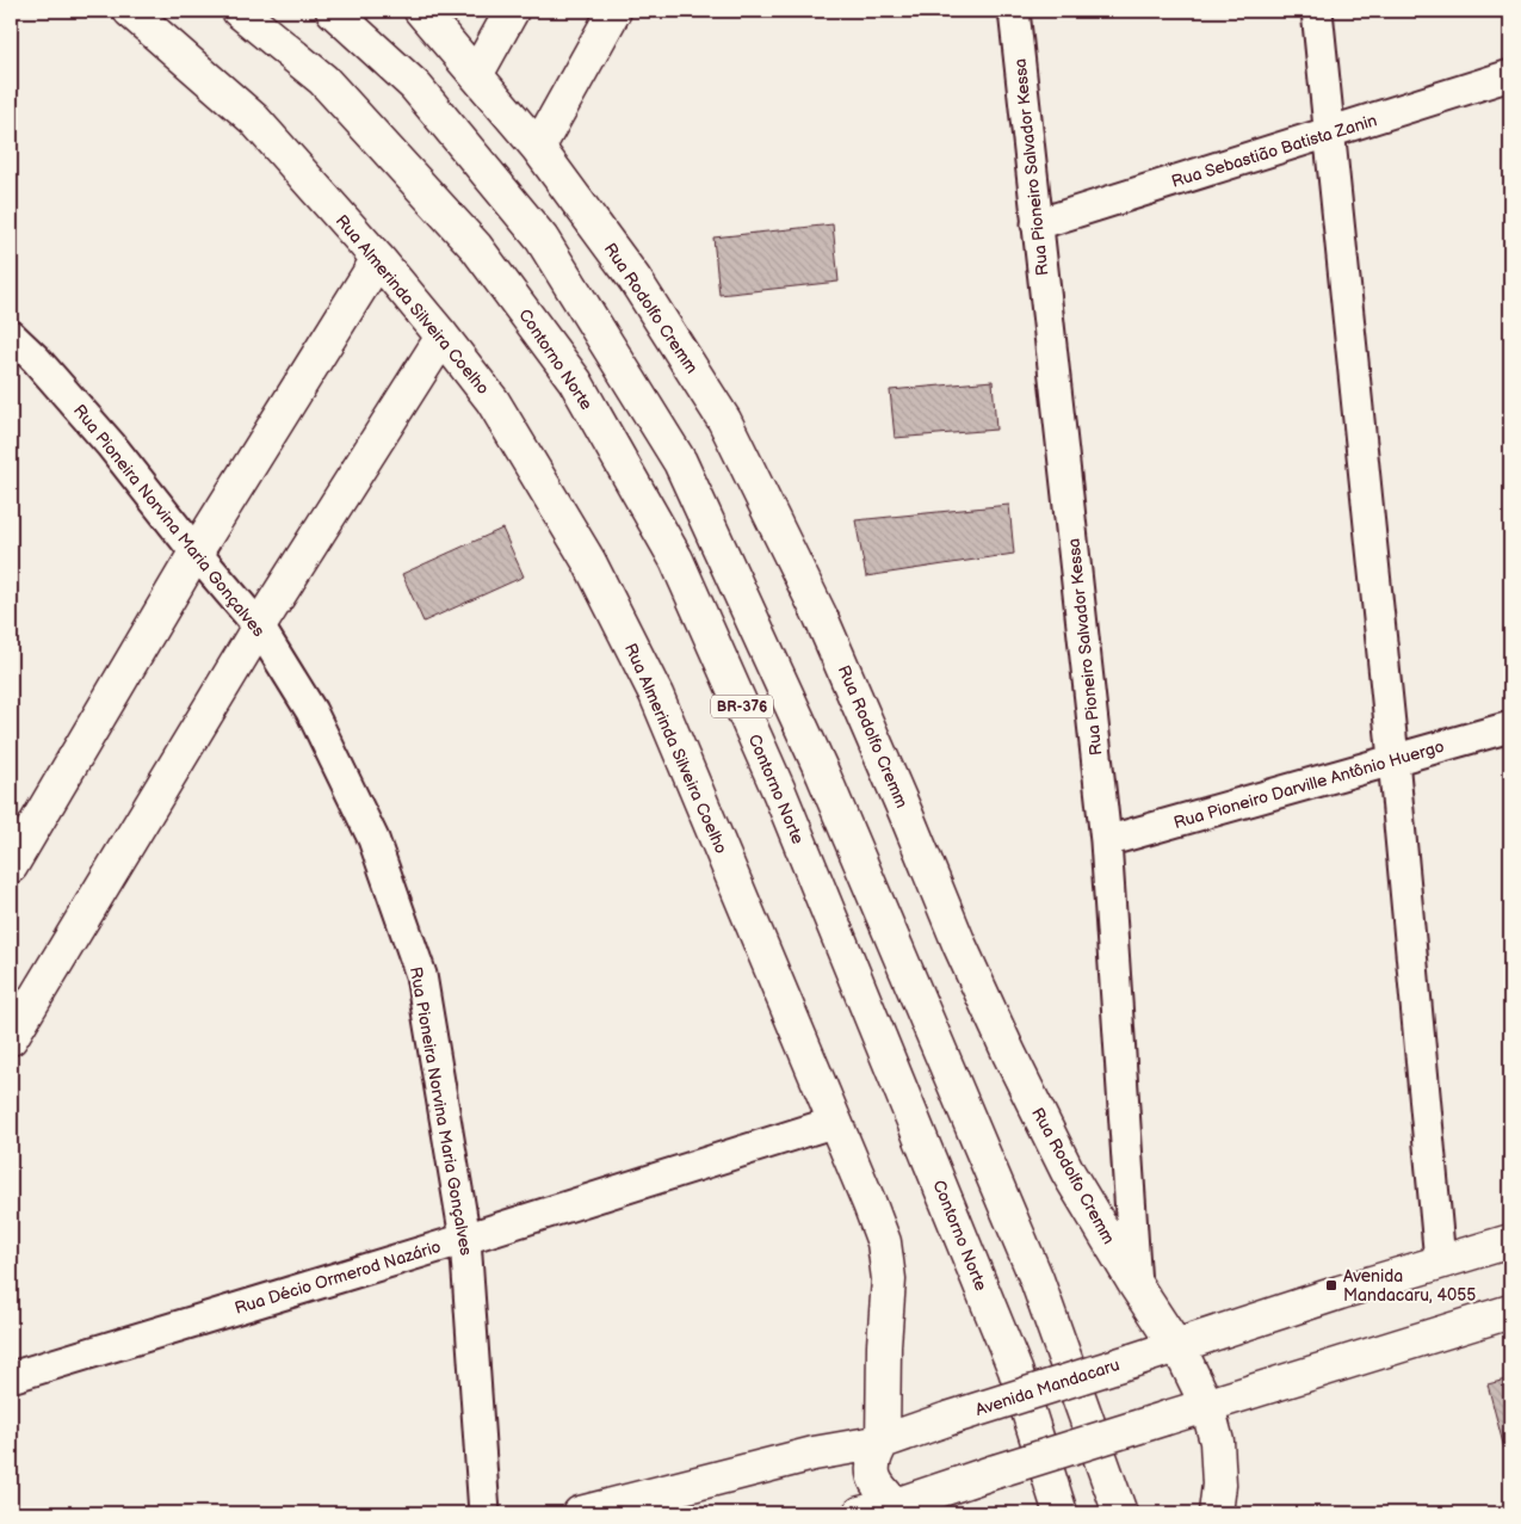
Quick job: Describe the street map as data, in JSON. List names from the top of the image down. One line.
{"streets":{"main road":["Rua Almerinda Silveira Coelho","Rua Rodolfo Cremm","Contorno Norte","BR-376","Avenida Mandacaru"],"street":["Rua Sebastião Batista Zanin","Rua Pioneiro Salvador Kessa","Rua Pioneira Norvina Maria Gonçalves","Rua Pioneiro Darville Antônio Huergo","Rua Décio Ormerod Nazário"]},"crossings":[["Rua Sebastião Batista Zanin","Rua Pioneiro Salvador Kessa"],["Rua Pioneiro Salvador Kessa","Rua Rodolfo Cremm"],["Rua Pioneiro Salvador Kessa","Rua Pioneiro Darville Antônio Huergo"],["Rua Almerinda Silveira Coelho","Rua Décio Ormerod Nazário"],["Rua Almerinda Silveira Coelho","Avenida Mandacaru"],["Rua Rodolfo Cremm","Avenida Mandacaru"],["Rua Pioneira Norvina Maria Gonçalves","Rua Décio Ormerod Nazário"]],"places":{"transit":["Avenida Mandacaru, 4055"]}}
